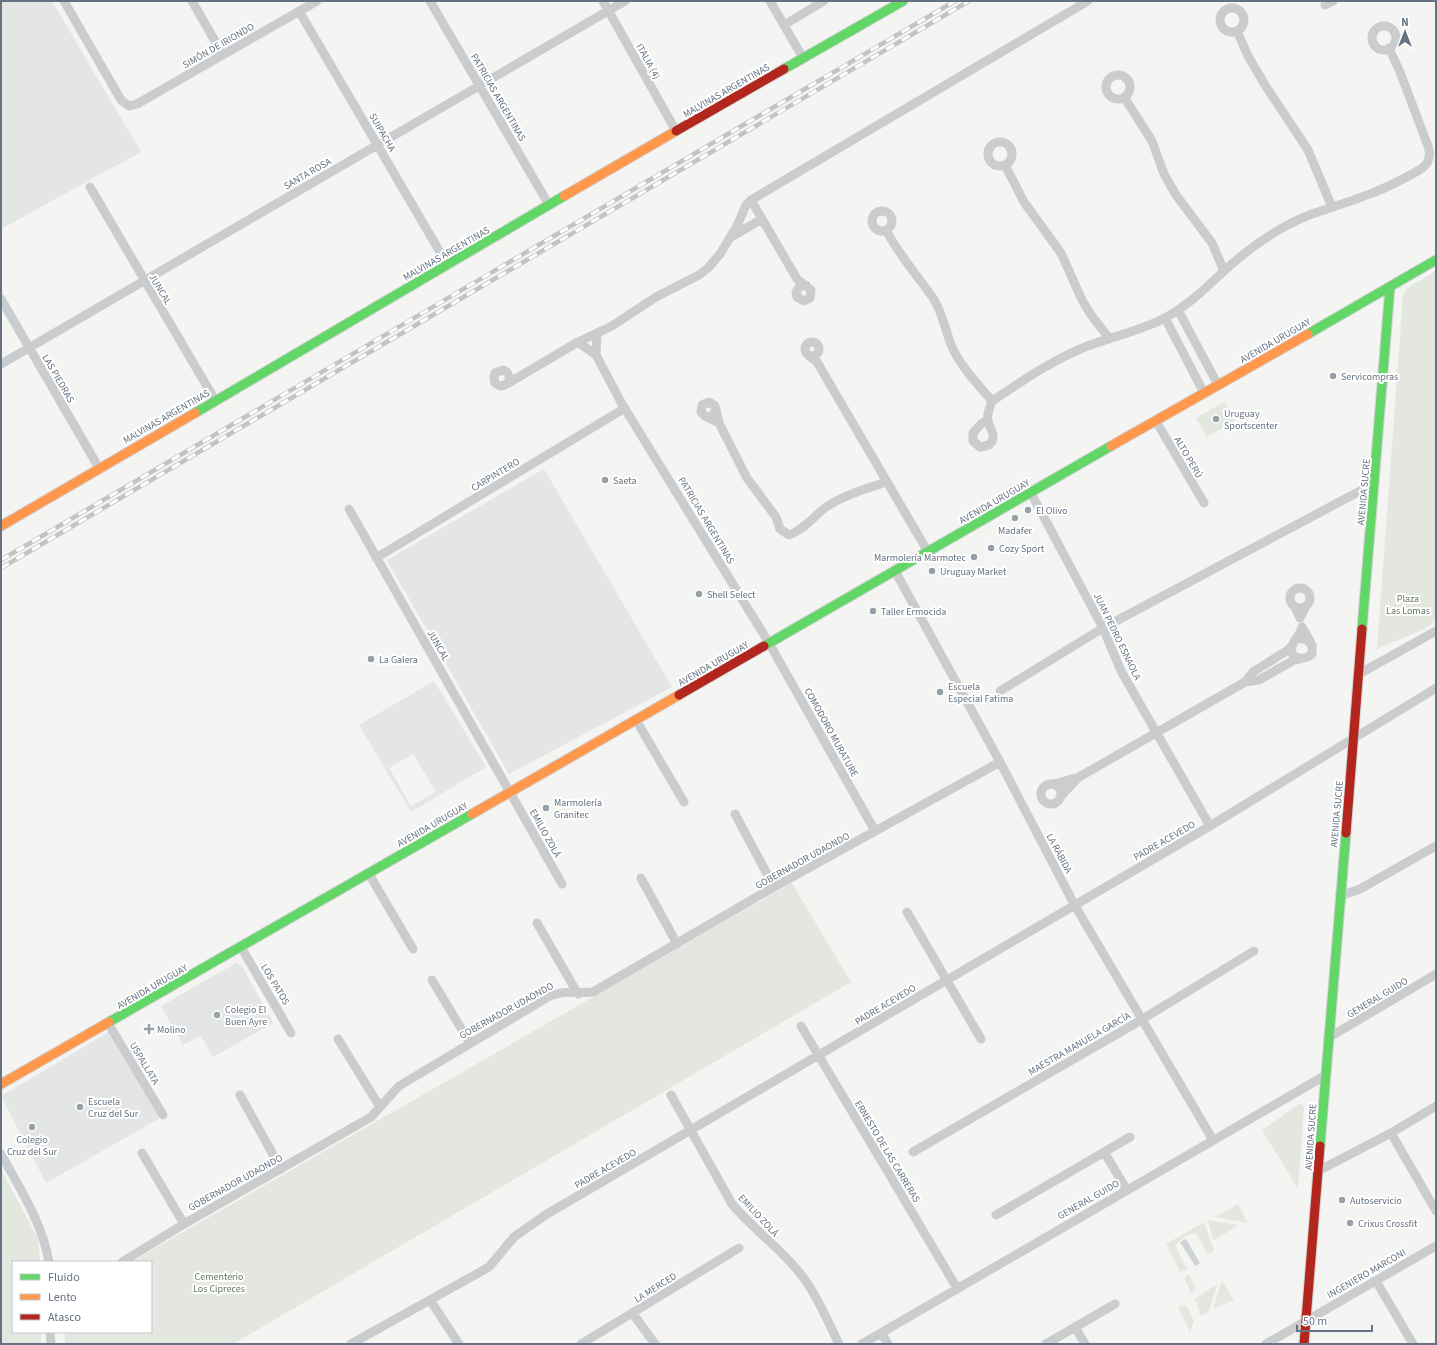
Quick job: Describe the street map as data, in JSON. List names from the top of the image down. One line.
{"streets":{"main road":["MALVINAS ARGENTINAS","AVENIDA URUGUAY","AVENIDA SUCRE"],"street":["SIMÓN DE IRIONDO","ITALIA (4)","PATRICIAS ARGENTINAS","SUIPACHA","SANTA ROSA","JUNCAL","LAS PIEDRAS","ALTO PERÚ","CARPINTERO","JUAN PEDRO ESNAOLA","COMODORO MURATURE","EMILIO ZOLÁ","PADRE ACEVEDO","LA RÁBIDA","GOBERNADOR UDAONDO","LOS PATOS","GENERAL GUIDO","MAESTRA MANUELA GARCÍA","USPALLATA","ERNESTO DE LAS CARRERAS","INGENIERO MARCONI","LA MERCED"]},"crossings":[["SIMÓN DE IRIONDO","SUIPACHA"],["ITALIA (4)","MALVINAS ARGENTINAS"],["ITALIA (4)","SANTA ROSA"],["MALVINAS ARGENTINAS","PATRICIAS ARGENTINAS"],["MALVINAS ARGENTINAS","SUIPACHA"],["MALVINAS ARGENTINAS","JUNCAL"],["MALVINAS ARGENTINAS","LAS PIEDRAS"],["PATRICIAS ARGENTINAS","SANTA ROSA"],["PATRICIAS ARGENTINAS","AVENIDA URUGUAY"],["PATRICIAS ARGENTINAS","CARPINTERO"],["PATRICIAS ARGENTINAS","COMODORO MURATURE"],["SUIPACHA","SANTA ROSA"],["SANTA ROSA","JUNCAL"],["SANTA ROSA","LAS PIEDRAS"],["JUNCAL","AVENIDA URUGUAY"],["JUNCAL","CARPINTERO"],["JUNCAL","EMILIO ZOLÁ"],["AVENIDA URUGUAY","ALTO PERÚ"],["AVENIDA URUGUAY","AVENIDA SUCRE"],["AVENIDA URUGUAY","JUAN PEDRO ESNAOLA"],["AVENIDA URUGUAY","COMODORO MURATURE"],["AVENIDA URUGUAY","EMILIO ZOLÁ"],["AVENIDA URUGUAY","LA RÁBIDA"],["AVENIDA URUGUAY","LOS PATOS"],["AVENIDA URUGUAY","USPALLATA"],["AVENIDA SUCRE","PADRE ACEVEDO"],["AVENIDA SUCRE","GENERAL GUIDO"],["AVENIDA SUCRE","INGENIERO MARCONI"],["JUAN PEDRO ESNAOLA","PADRE ACEVEDO"],["COMODORO MURATURE","GOBERNADOR UDAONDO"],["EMILIO ZOLÁ","PADRE ACEVEDO"],["PADRE ACEVEDO","LA RÁBIDA"],["PADRE ACEVEDO","ERNESTO DE LAS CARRERAS"],["LA RÁBIDA","GOBERNADOR UDAONDO"],["LA RÁBIDA","GENERAL GUIDO"],["LA RÁBIDA","MAESTRA MANUELA GARCÍA"],["GENERAL GUIDO","ERNESTO DE LAS CARRERAS"]],"parks":["Plaza Las Lomas","Cementerio Los Cipreces"],"places":{"other":["Servicompras","Uruguay Sportscenter","Saeta","El Olivo","Madafer","Cozy Sport","Marmolería Marmotec","Uruguay Market","Shell Select","Taller Ermocida","La Galera","Escuela Especial Fatima","Marmolería Granitec","Colegio El Buen Ayre","Escuela Cruz del Sur","Colegio Cruz del Sur","Autoservicio","Crixus Crossfit"],"health":["Molino"]},"legend":["Fluido","Lento","Atasco"],"scale_bar":"50 m","north":"top"}
